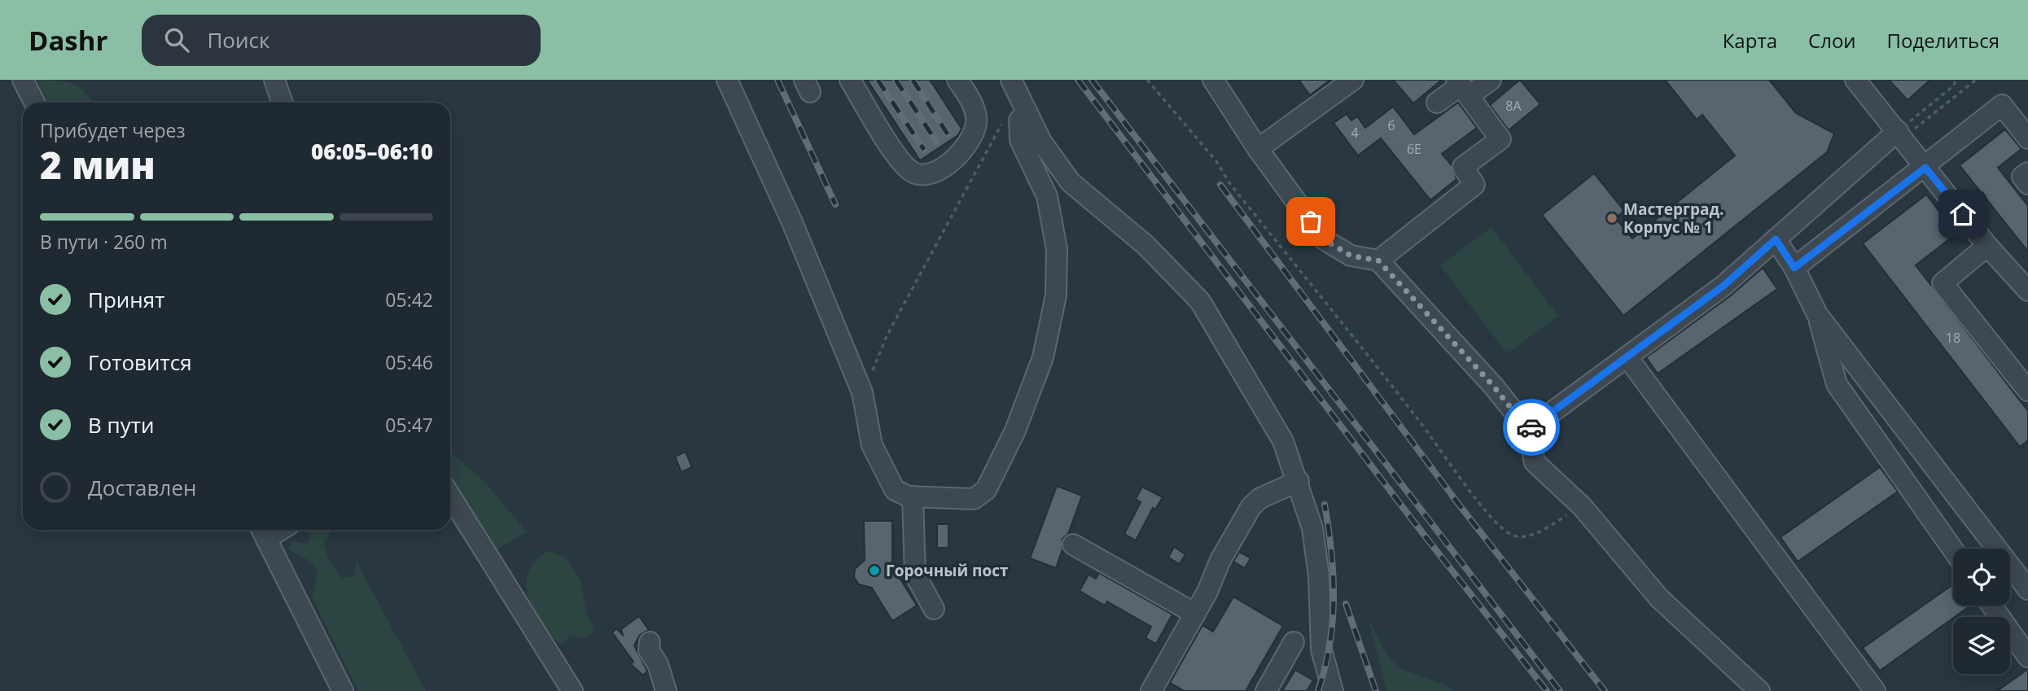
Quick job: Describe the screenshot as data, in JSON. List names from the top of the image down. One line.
{"places":["Мастерград. Корпус № 1","Горочный пост"],"house_numbers":["8А","6","4","6Е","18"],"page":{"header":"Dashr","search":"Поиск","nav":["Карта","Слои","Поделиться"],"heading":["2 мин","Прибудет через","06:05–06:10"],"bar":"В пути · 260 m","list":[["Принят","05:42"],["Готовится","05:46"],["В пути","05:47"],"Доставлен"]}}
